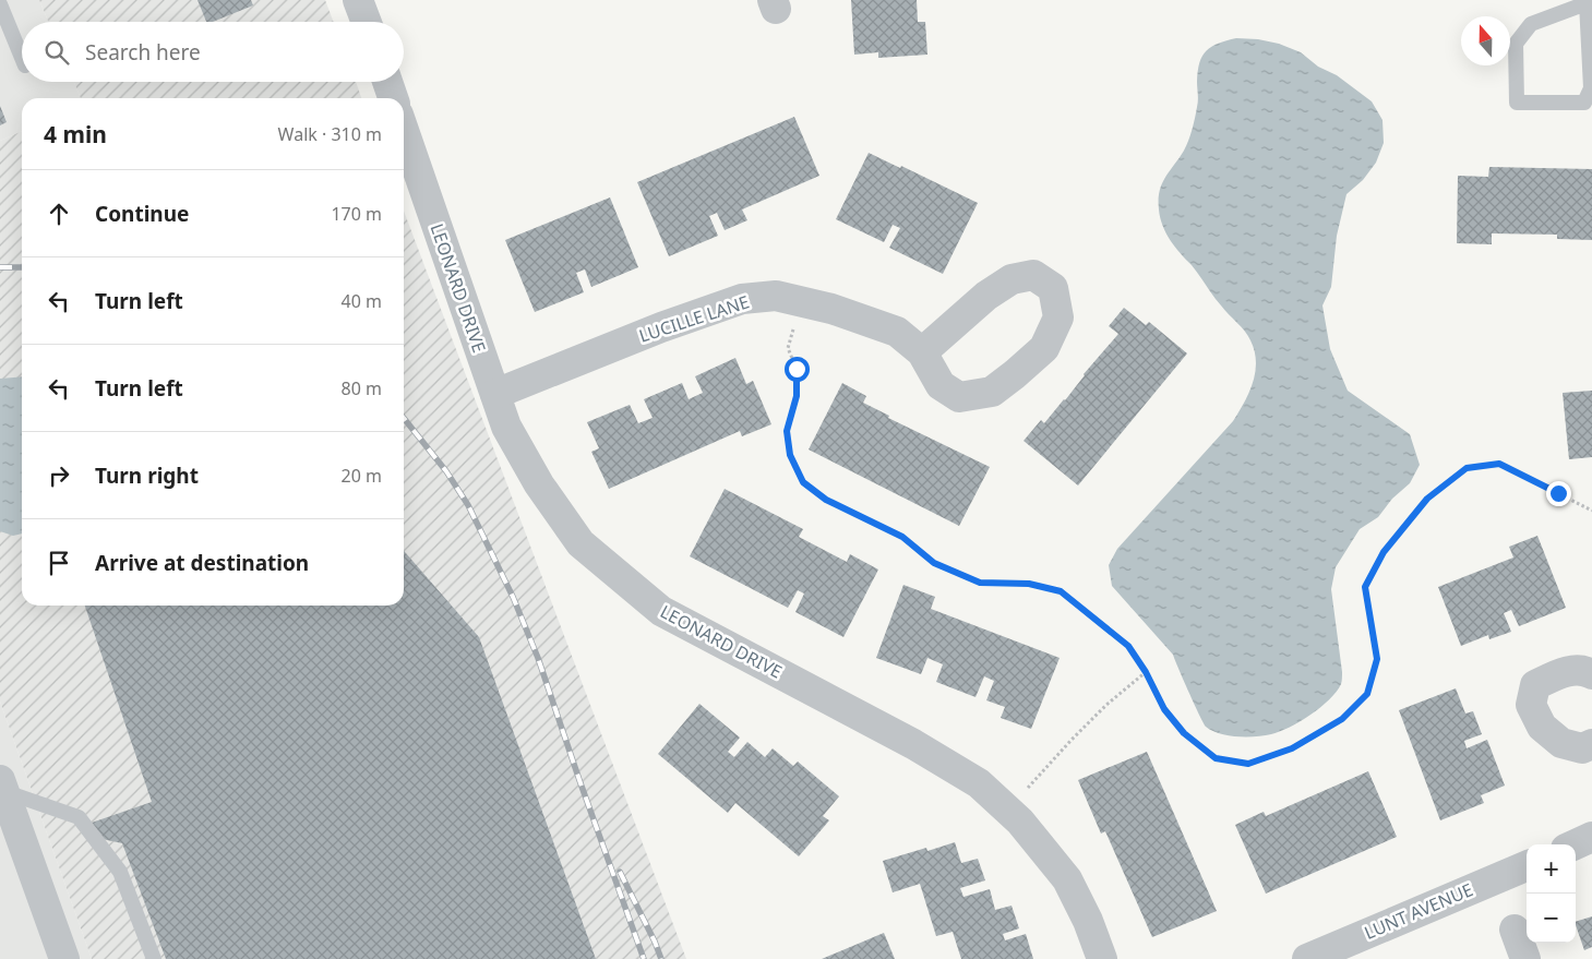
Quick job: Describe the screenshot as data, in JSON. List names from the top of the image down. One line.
{"streets":{"street":["LEONARD DRIVE","LUCILLE LANE","LUNT AVENUE"]},"crossings":[["LEONARD DRIVE","LUCILLE LANE"]],"north":"top","page":{"search":"Search here","heading":["4 min","Walk · 310 m"],"list":[["Continue","170 m"],["Turn left","40 m"],["Turn left","80 m"],["Turn right","20 m"],"Arrive at destination"],"map_buttons":["+","−"]}}
